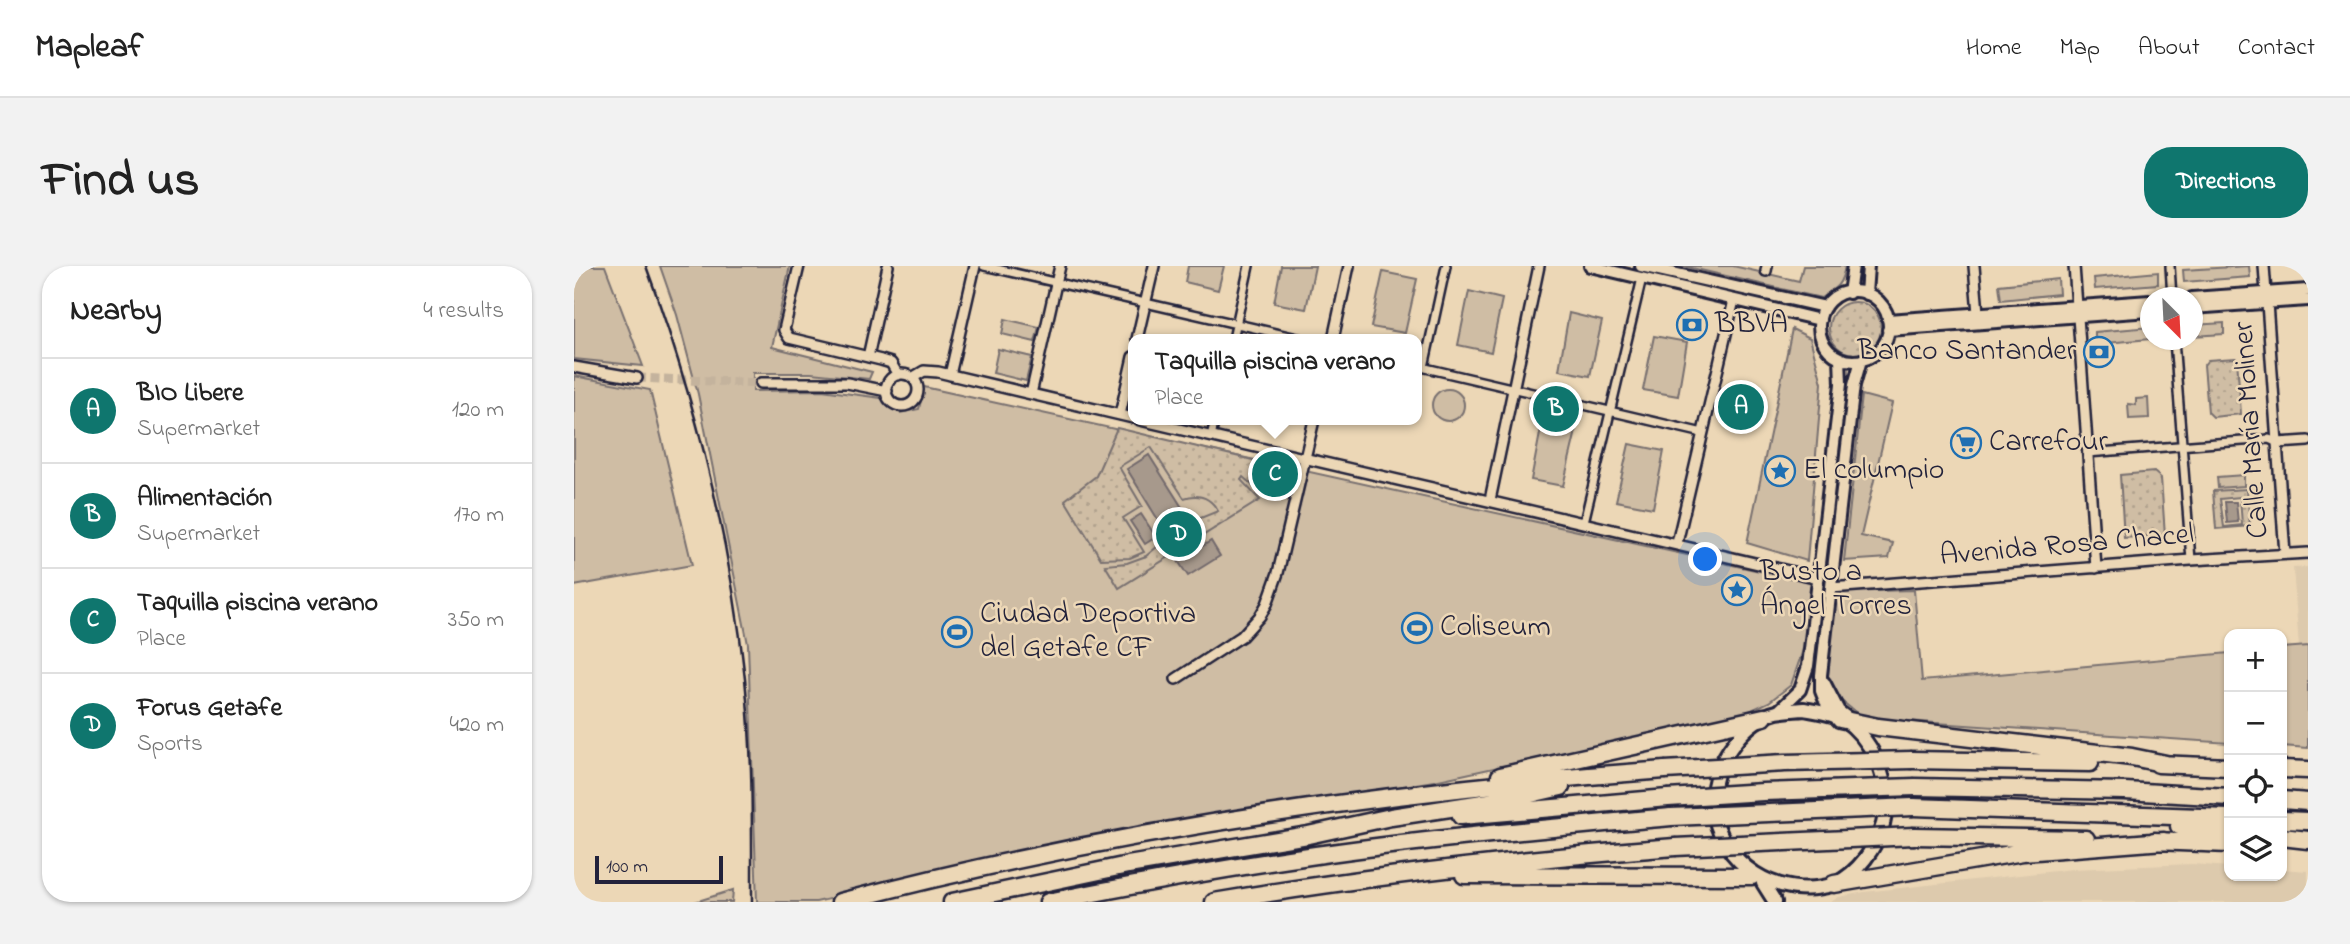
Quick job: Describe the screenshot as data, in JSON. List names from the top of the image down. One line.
{"streets":{"street":["Calle María Moliner","Avenida Rosa Chacel"]},"crossings":[["Calle María Moliner","Avenida Rosa Chacel"]],"places":{"bank":["BBVA","Banco Santander"],"supermarket":["Carrefour"],"place":["El columpio","Busto a Ángel Torres"],"sports":["Coliseum","Ciudad Deportiva del Getafe CF"]},"scale_bar":"100 m","north":"bottom right","page":{"header":"Mapleaf","nav":["Home","Map","About","Contact"],"title":"Find us","buttons":"Directions","heading":["Nearby","4 results"],"popup":["Taquilla piscina verano","Place"],"list":[{"mark":"A","name":"BIO Libere","note":"Supermarket","value":"120 m"},{"mark":"B","name":"Alimentación","note":"Supermarket","value":"170 m"},{"mark":"C","name":"Taquilla piscina verano","note":"Place","value":"350 m"},{"mark":"D","name":"Forus Getafe","note":"Sports","value":"420 m"}],"pins":["A","B","C","D"],"map_buttons":["+","−"],"scale":"100 m"}}
